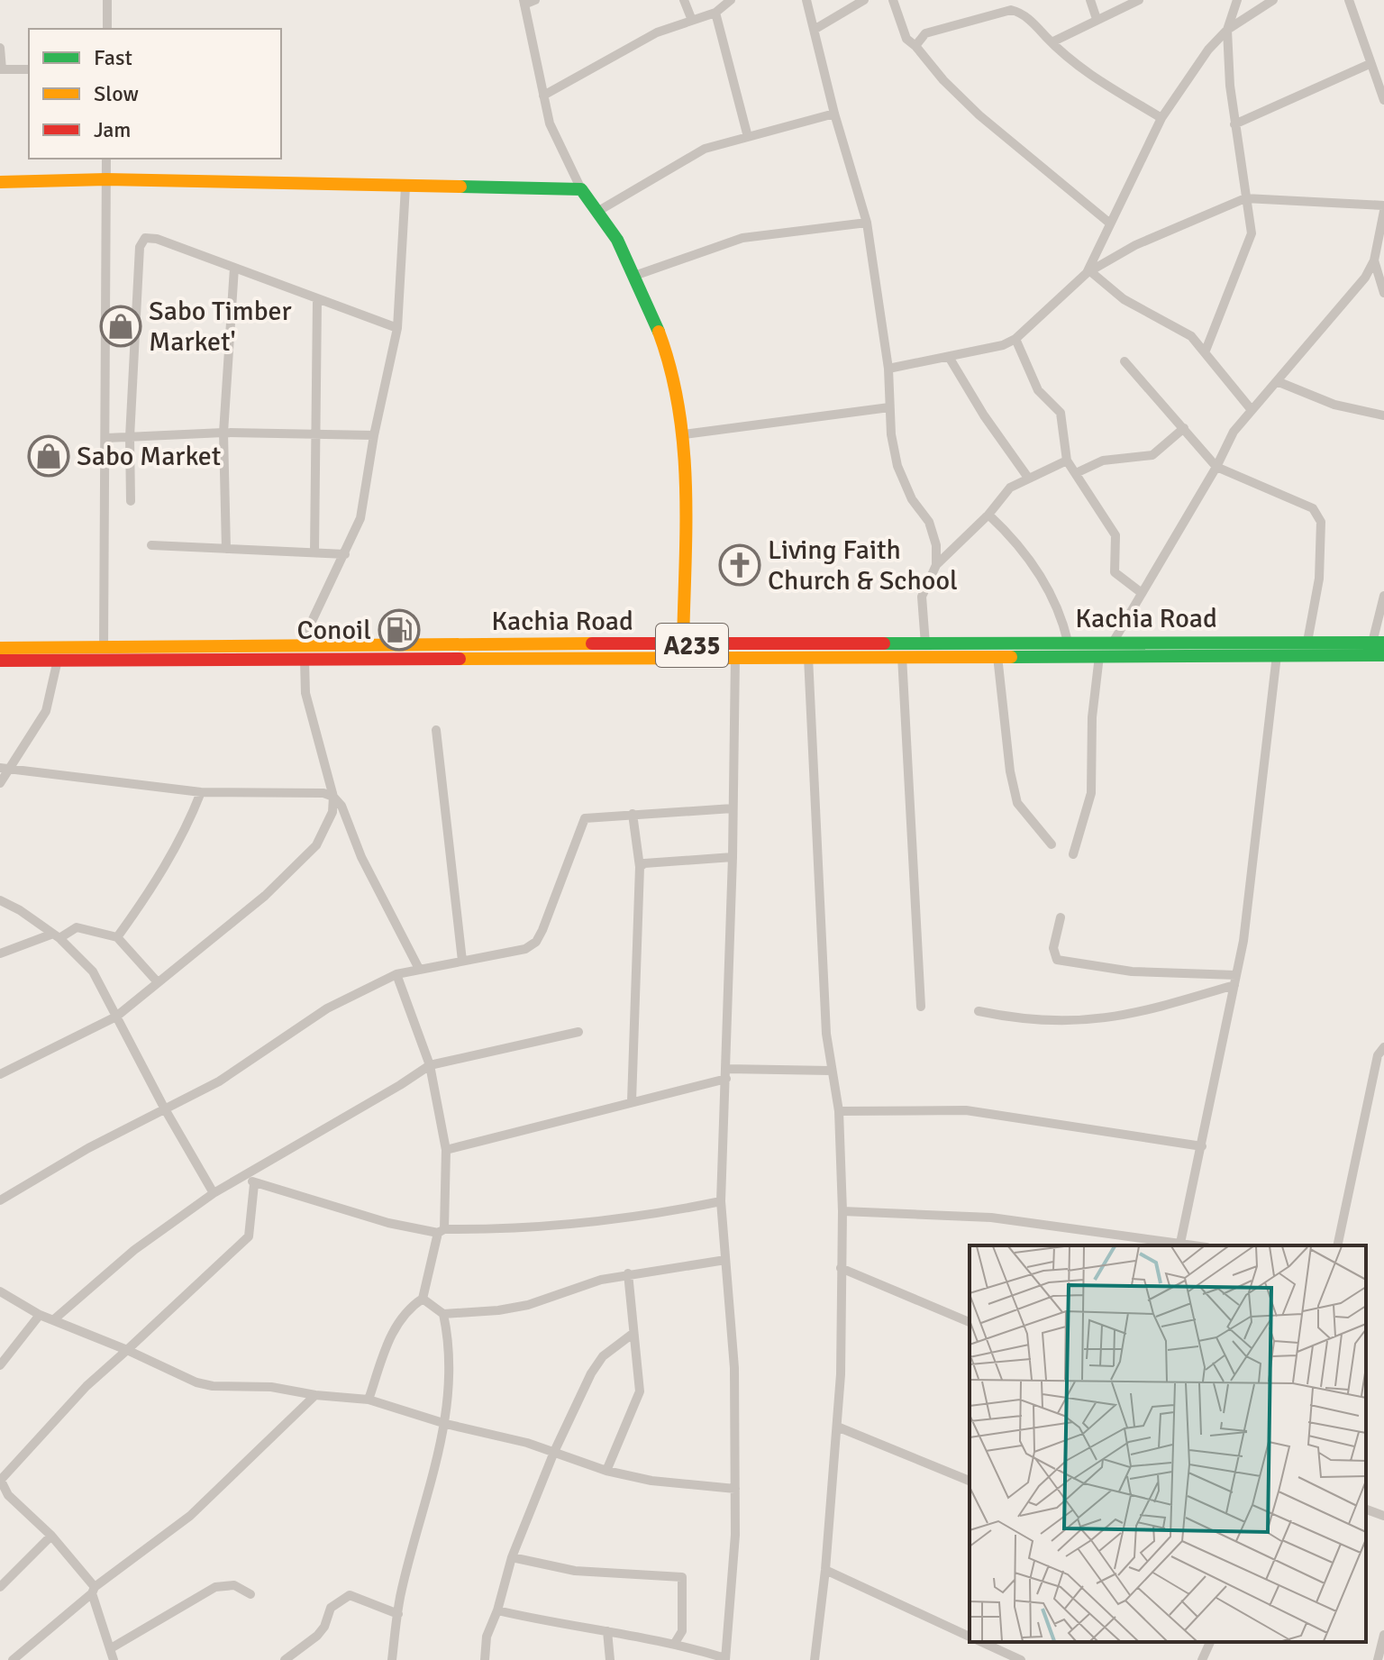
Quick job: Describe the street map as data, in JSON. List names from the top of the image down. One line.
{"streets":{"main road":["Kachia Road","A235"]},"places":{"shop":["Sabo Timber Market'","Sabo Market"],"church":["Living Faith Church & School"],"fuel station":["Conoil"]},"legend":["Fast","Slow","Jam"]}
